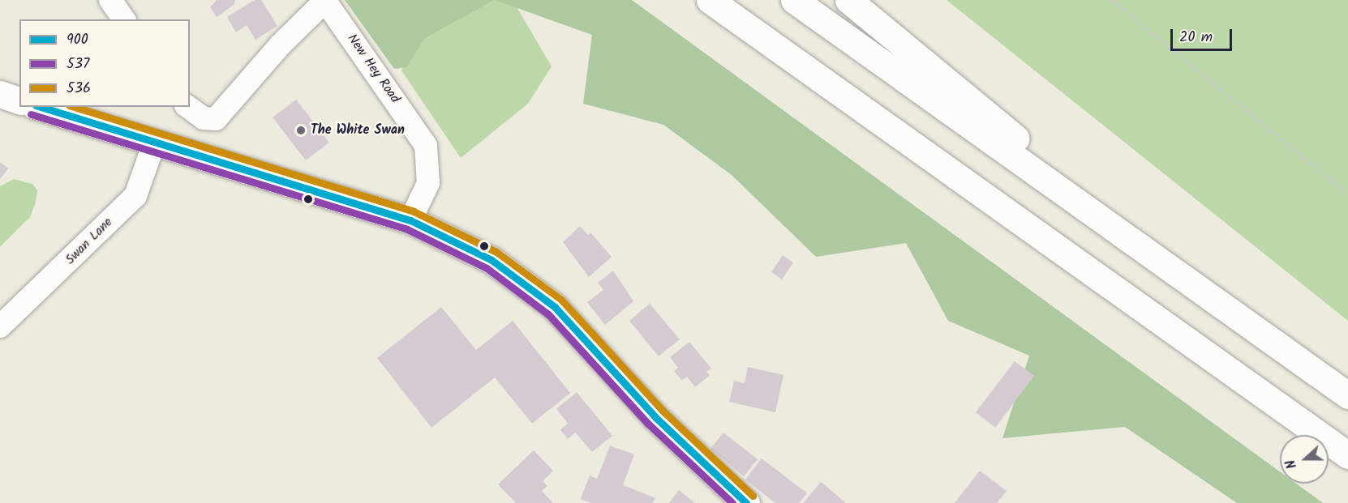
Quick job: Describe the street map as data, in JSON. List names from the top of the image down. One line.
{"streets":{"street":["New Hey Road","Swan Lane"]},"places":["The White Swan"],"lines":["transit line 900","transit line 536","transit line 537"],"legend":["900","537","536"],"scale_bar":"20 m","north":"left"}
